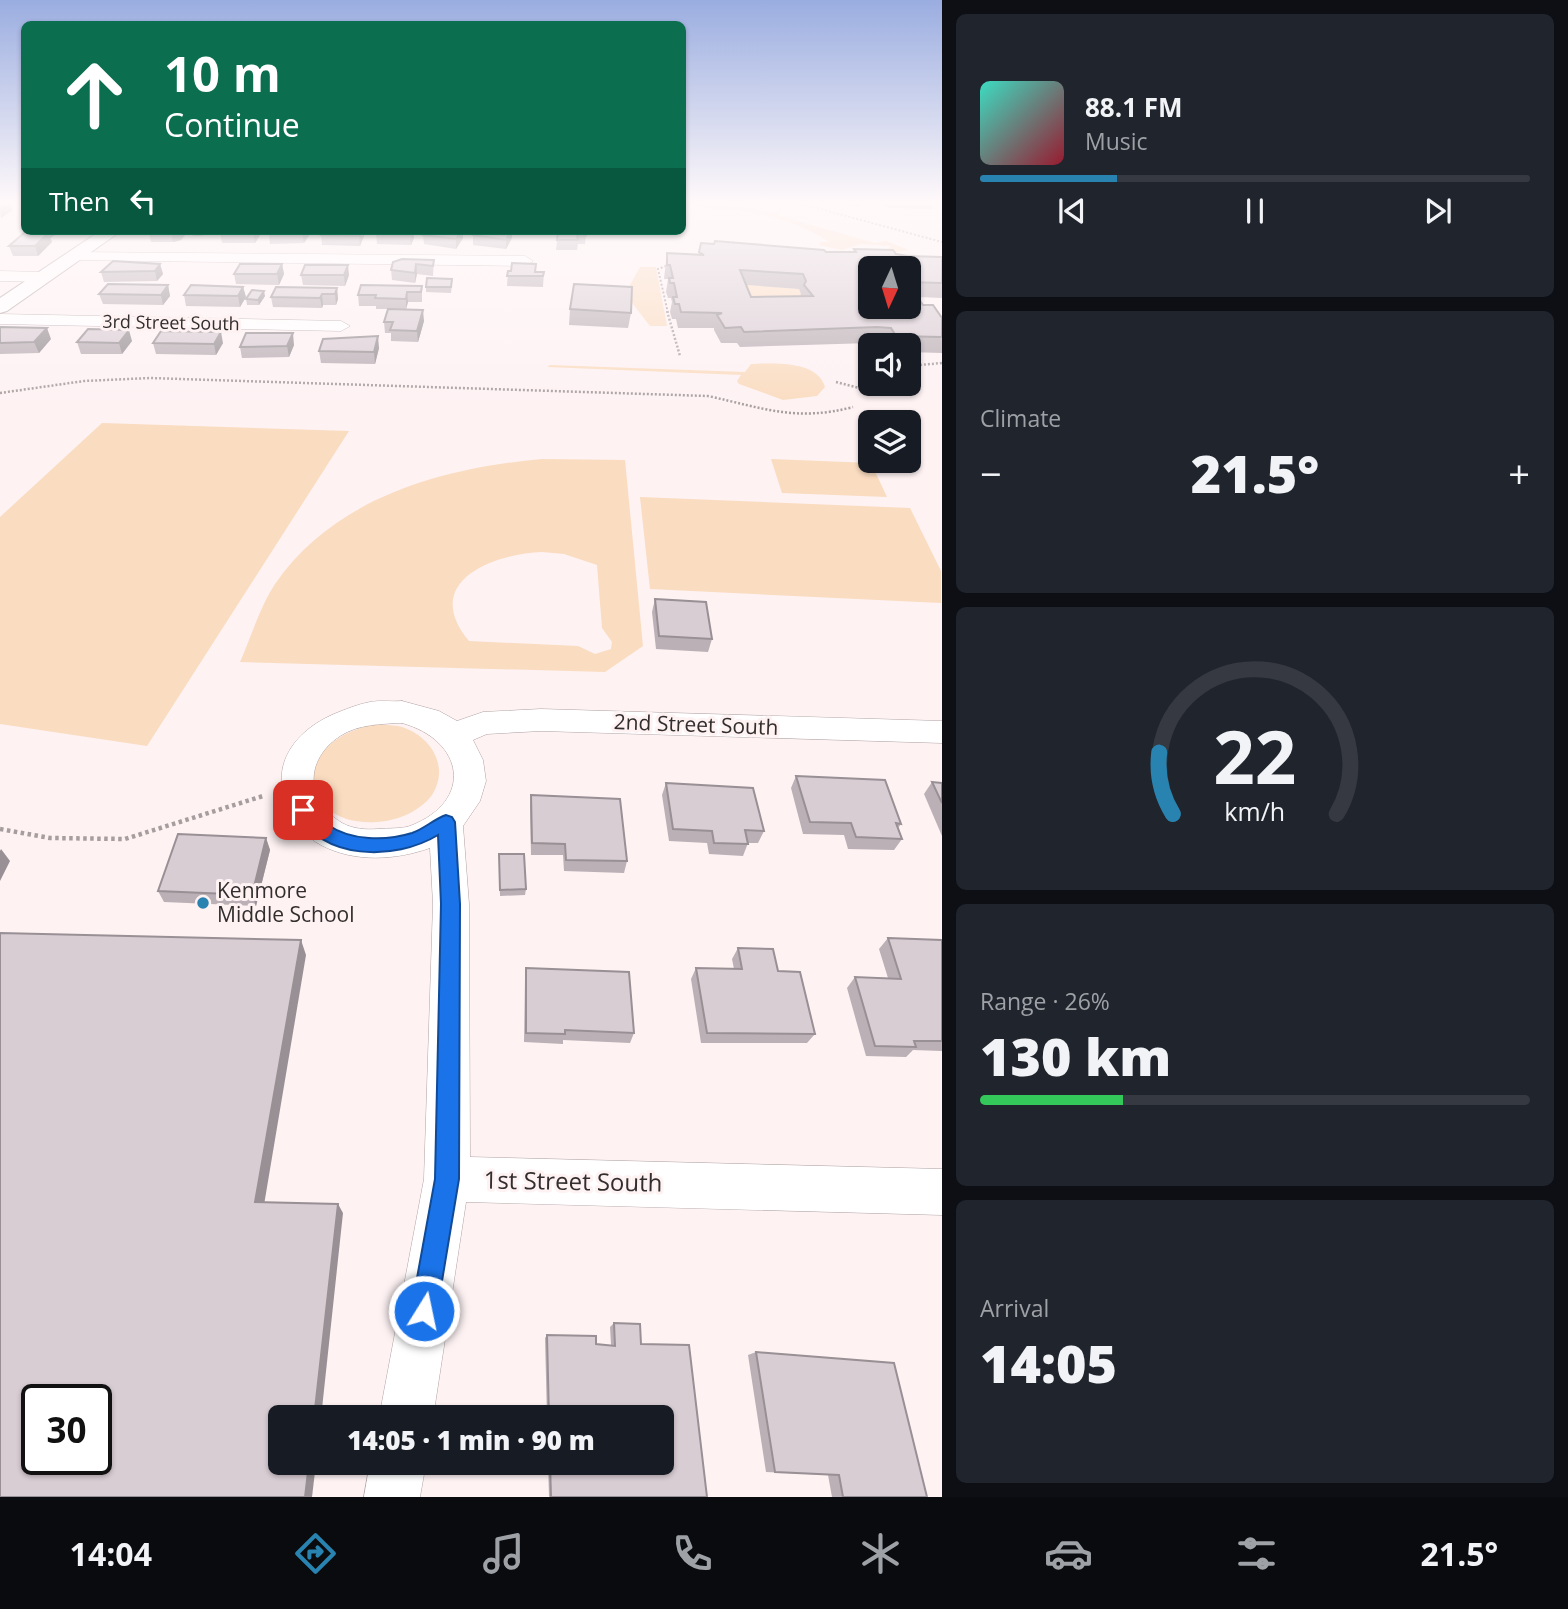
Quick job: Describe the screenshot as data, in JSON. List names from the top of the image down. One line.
{"streets":{"street":["3rd Street South","2nd Street South","1st Street South"]},"places":["Kenmore Middle School"],"north":"bottom","page":{"turn":["10 m","Continue"],"song":["88.1 FM","Music"],"then":"Then","tile":["Climate",["Range · 26%","130 km"],["Arrival","14:05"]],"heat":["−","21.5°","+"],"limit":"30","trip":"14:05 · 1 min · 90 m","tabs":["14:04","21.5°"],"gauge":["22","km/h"]}}
